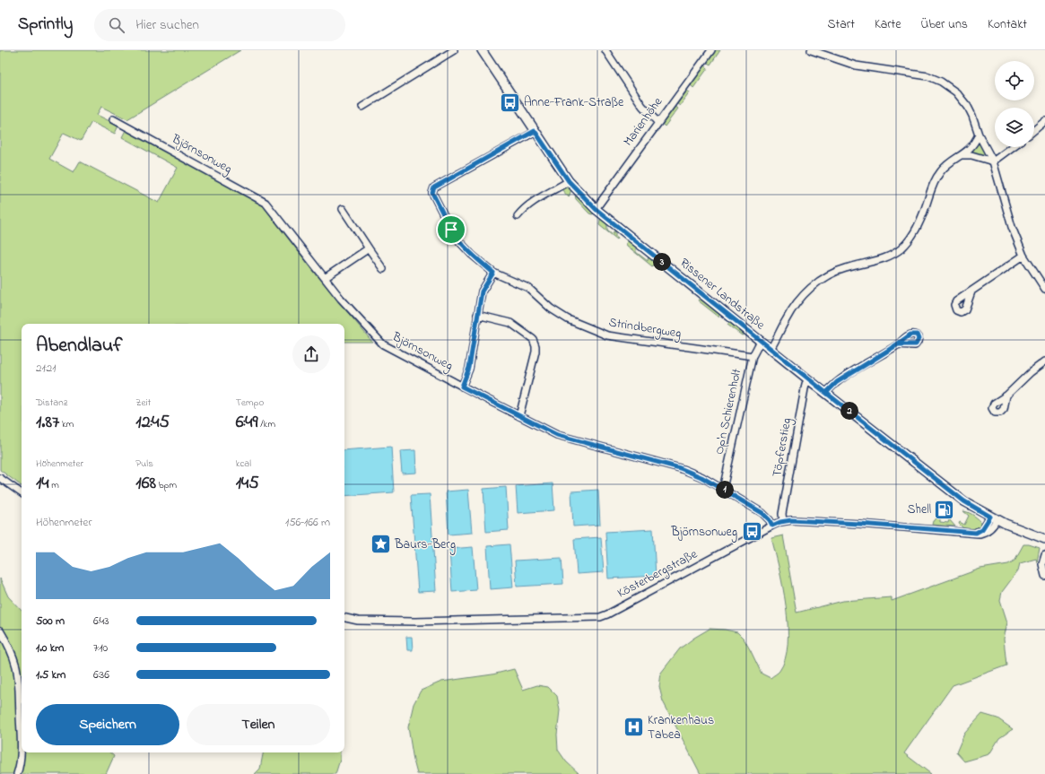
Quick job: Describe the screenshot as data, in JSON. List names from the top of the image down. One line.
{"streets":{"main road":["Rissener Landstraße"],"street":["Marienhöhe","Björnsonweg","Strindbergweg","Op'n Schierenholt","Töpferstieg","Kösterbergstraße"]},"crossings":[["Marienhöhe","Rissener Landstraße"],["Björnsonweg","Op'n Schierenholt"],["Björnsonweg","Kösterbergstraße"],["Rissener Landstraße","Strindbergweg"],["Rissener Landstraße","Op'n Schierenholt"],["Rissener Landstraße","Töpferstieg"],["Rissener Landstraße","Kösterbergstraße"],["Strindbergweg","Op'n Schierenholt"],["Töpferstieg","Kösterbergstraße"]],"places":{"bus stop":["Anne-Frank-Straße","Björnsonweg"],"fuel station":["Shell"],"place":["Baurs-Berg"],"hospital":["Krankenhaus Tabea"]},"page":{"header":"Sprintly","search":"Hier suchen","nav":["Start","Karte","Über uns","Kontakt"],"pins":["3","2","1"],"heading":["Abendlauf","21:21"],"stats":[["Distanz","1.87 km"],["Zeit","12:45"],["Tempo","6:49 /km"],["Höhenmeter","14 m"],["Puls","168 bpm"],["kcal","145"]],"chart":["Höhenmeter","156–166 m"],"list":[{"name":"500 m","note":"6:43"},{"name":"1.0 km","note":"7:10"},{"name":"1.5 km","note":"6:36"}],"buttons":["Speichern","Teilen"]}}
